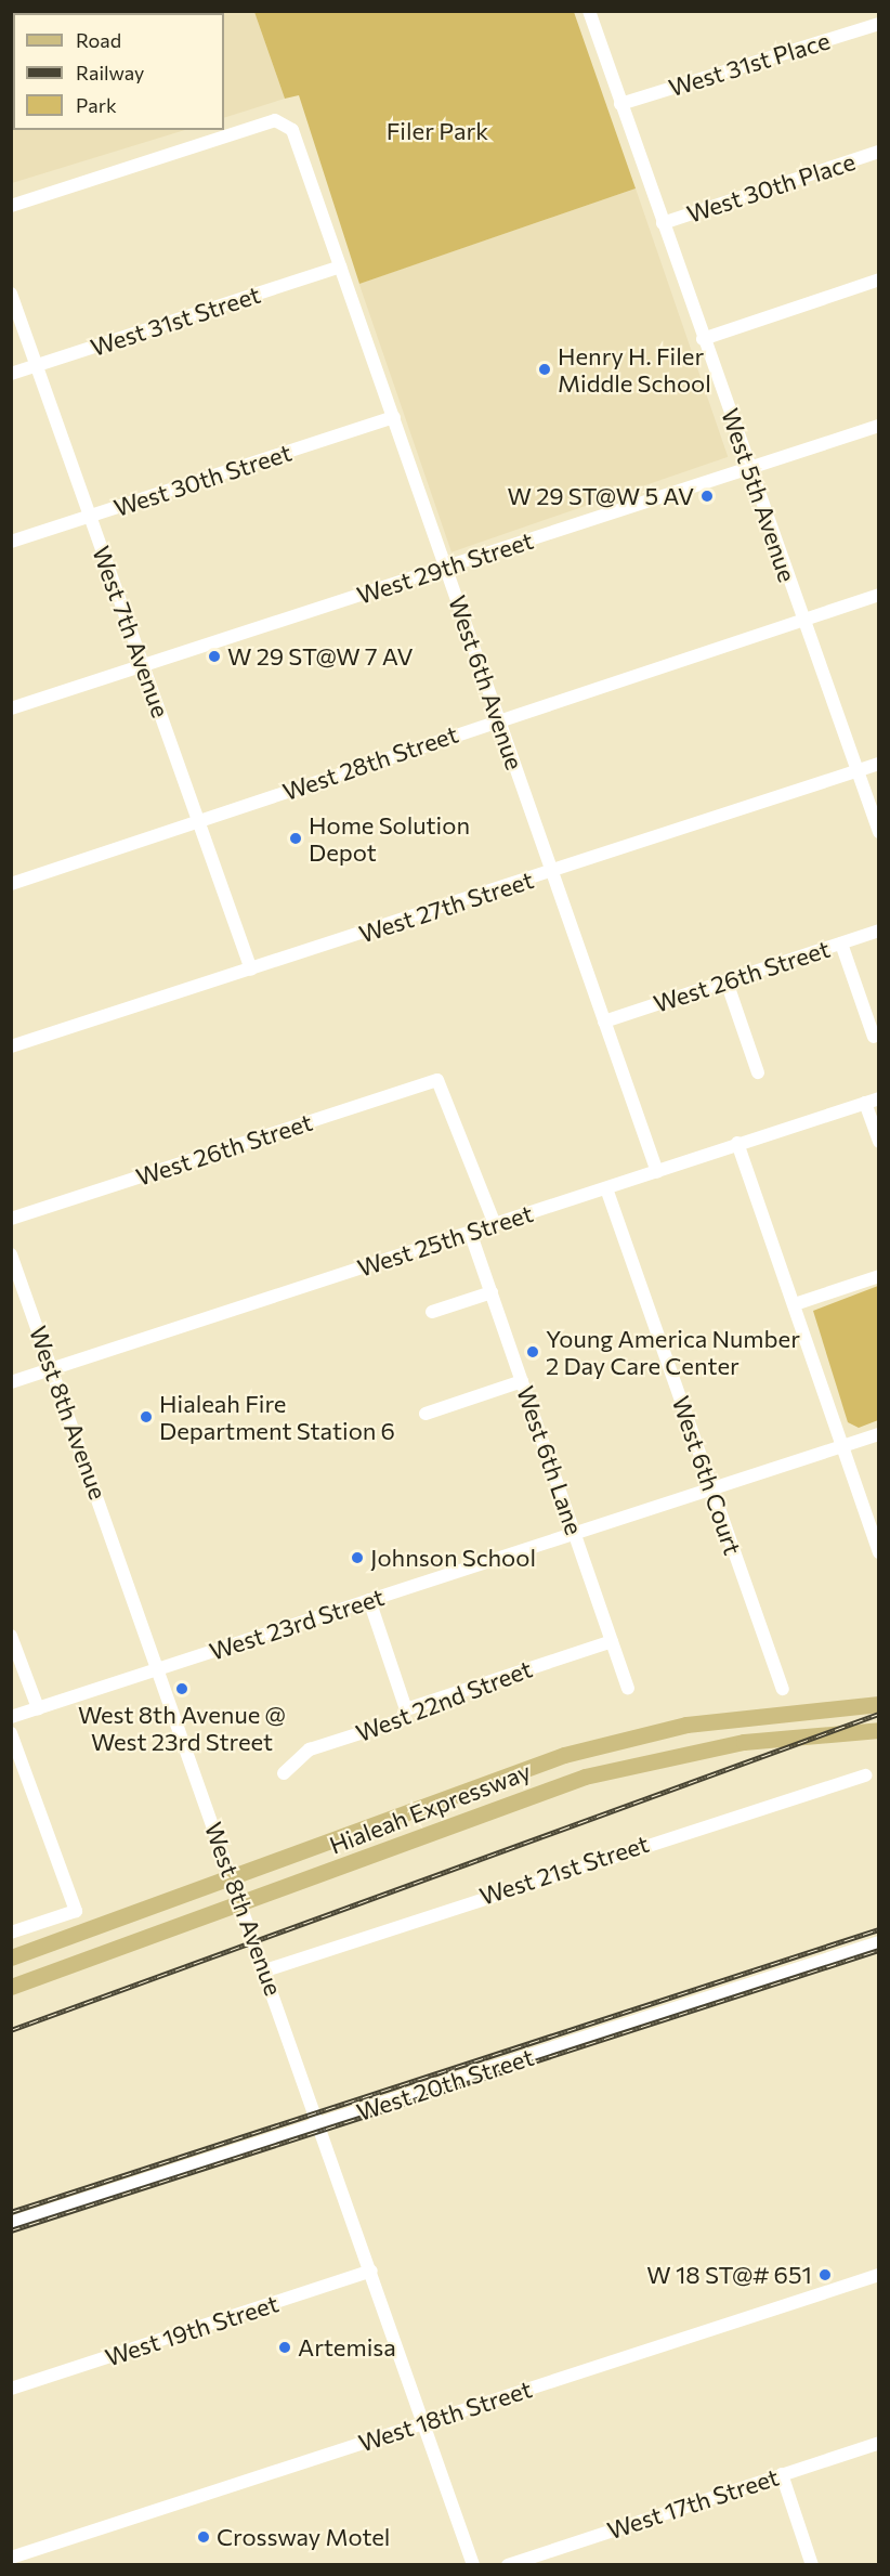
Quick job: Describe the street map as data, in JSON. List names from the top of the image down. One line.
{"streets":{"main road":["Hialeah Expressway"],"street":["West 31st Place","West 30th Place","West 31st Street","West 30th Street","West 5th Avenue","West 29th Street","West 7th Avenue","West 6th Avenue","West 28th Street","West 27th Street","West 26th Street","West 25th Street","West 8th Avenue","West 6th Lane","West 6th Court","West 23rd Street","West 22nd Street","West 21st Street","West 20th Street","West 19th Street","West 18th Street","West 17th Street"]},"crossings":[["West 31st Place","West 5th Avenue"],["West 30th Place","West 5th Avenue"],["West 31st Street","West 7th Avenue"],["West 31st Street","West 6th Avenue"],["West 30th Street","West 7th Avenue"],["West 30th Street","West 6th Avenue"],["West 5th Avenue","West 29th Street"],["West 5th Avenue","West 28th Street"],["West 5th Avenue","West 27th Street"],["West 29th Street","West 7th Avenue"],["West 29th Street","West 6th Avenue"],["West 7th Avenue","West 28th Street"],["West 7th Avenue","West 27th Street"],["West 6th Avenue","West 28th Street"],["West 6th Avenue","West 27th Street"],["West 6th Avenue","West 26th Street"],["West 6th Avenue","West 25th Street"],["West 26th Street","West 25th Street"],["West 25th Street","West 8th Avenue"],["West 25th Street","West 6th Lane"],["West 25th Street","West 6th Court"],["West 8th Avenue","West 23rd Street"],["West 8th Avenue","Hialeah Expressway"],["West 8th Avenue","West 21st Street"],["West 8th Avenue","West 20th Street"],["West 8th Avenue","West 19th Street"],["West 8th Avenue","West 18th Street"],["West 6th Lane","West 23rd Street"],["West 6th Lane","West 22nd Street"],["West 6th Court","West 23rd Street"]],"parks":["Filer Park"],"places":["Henry H. Filer Middle School","W 29 ST@W 5 AV","W 29 ST@W 7 AV","Home Solution Depot","Young America Number 2 Day Care Center","Hialeah Fire Department Station 6","Johnson School","West 8th Avenue @ West 23rd Street","W 18 ST@# 651","Artemisa","Crossway Motel"],"legend":["Road","Railway","Park"]}
